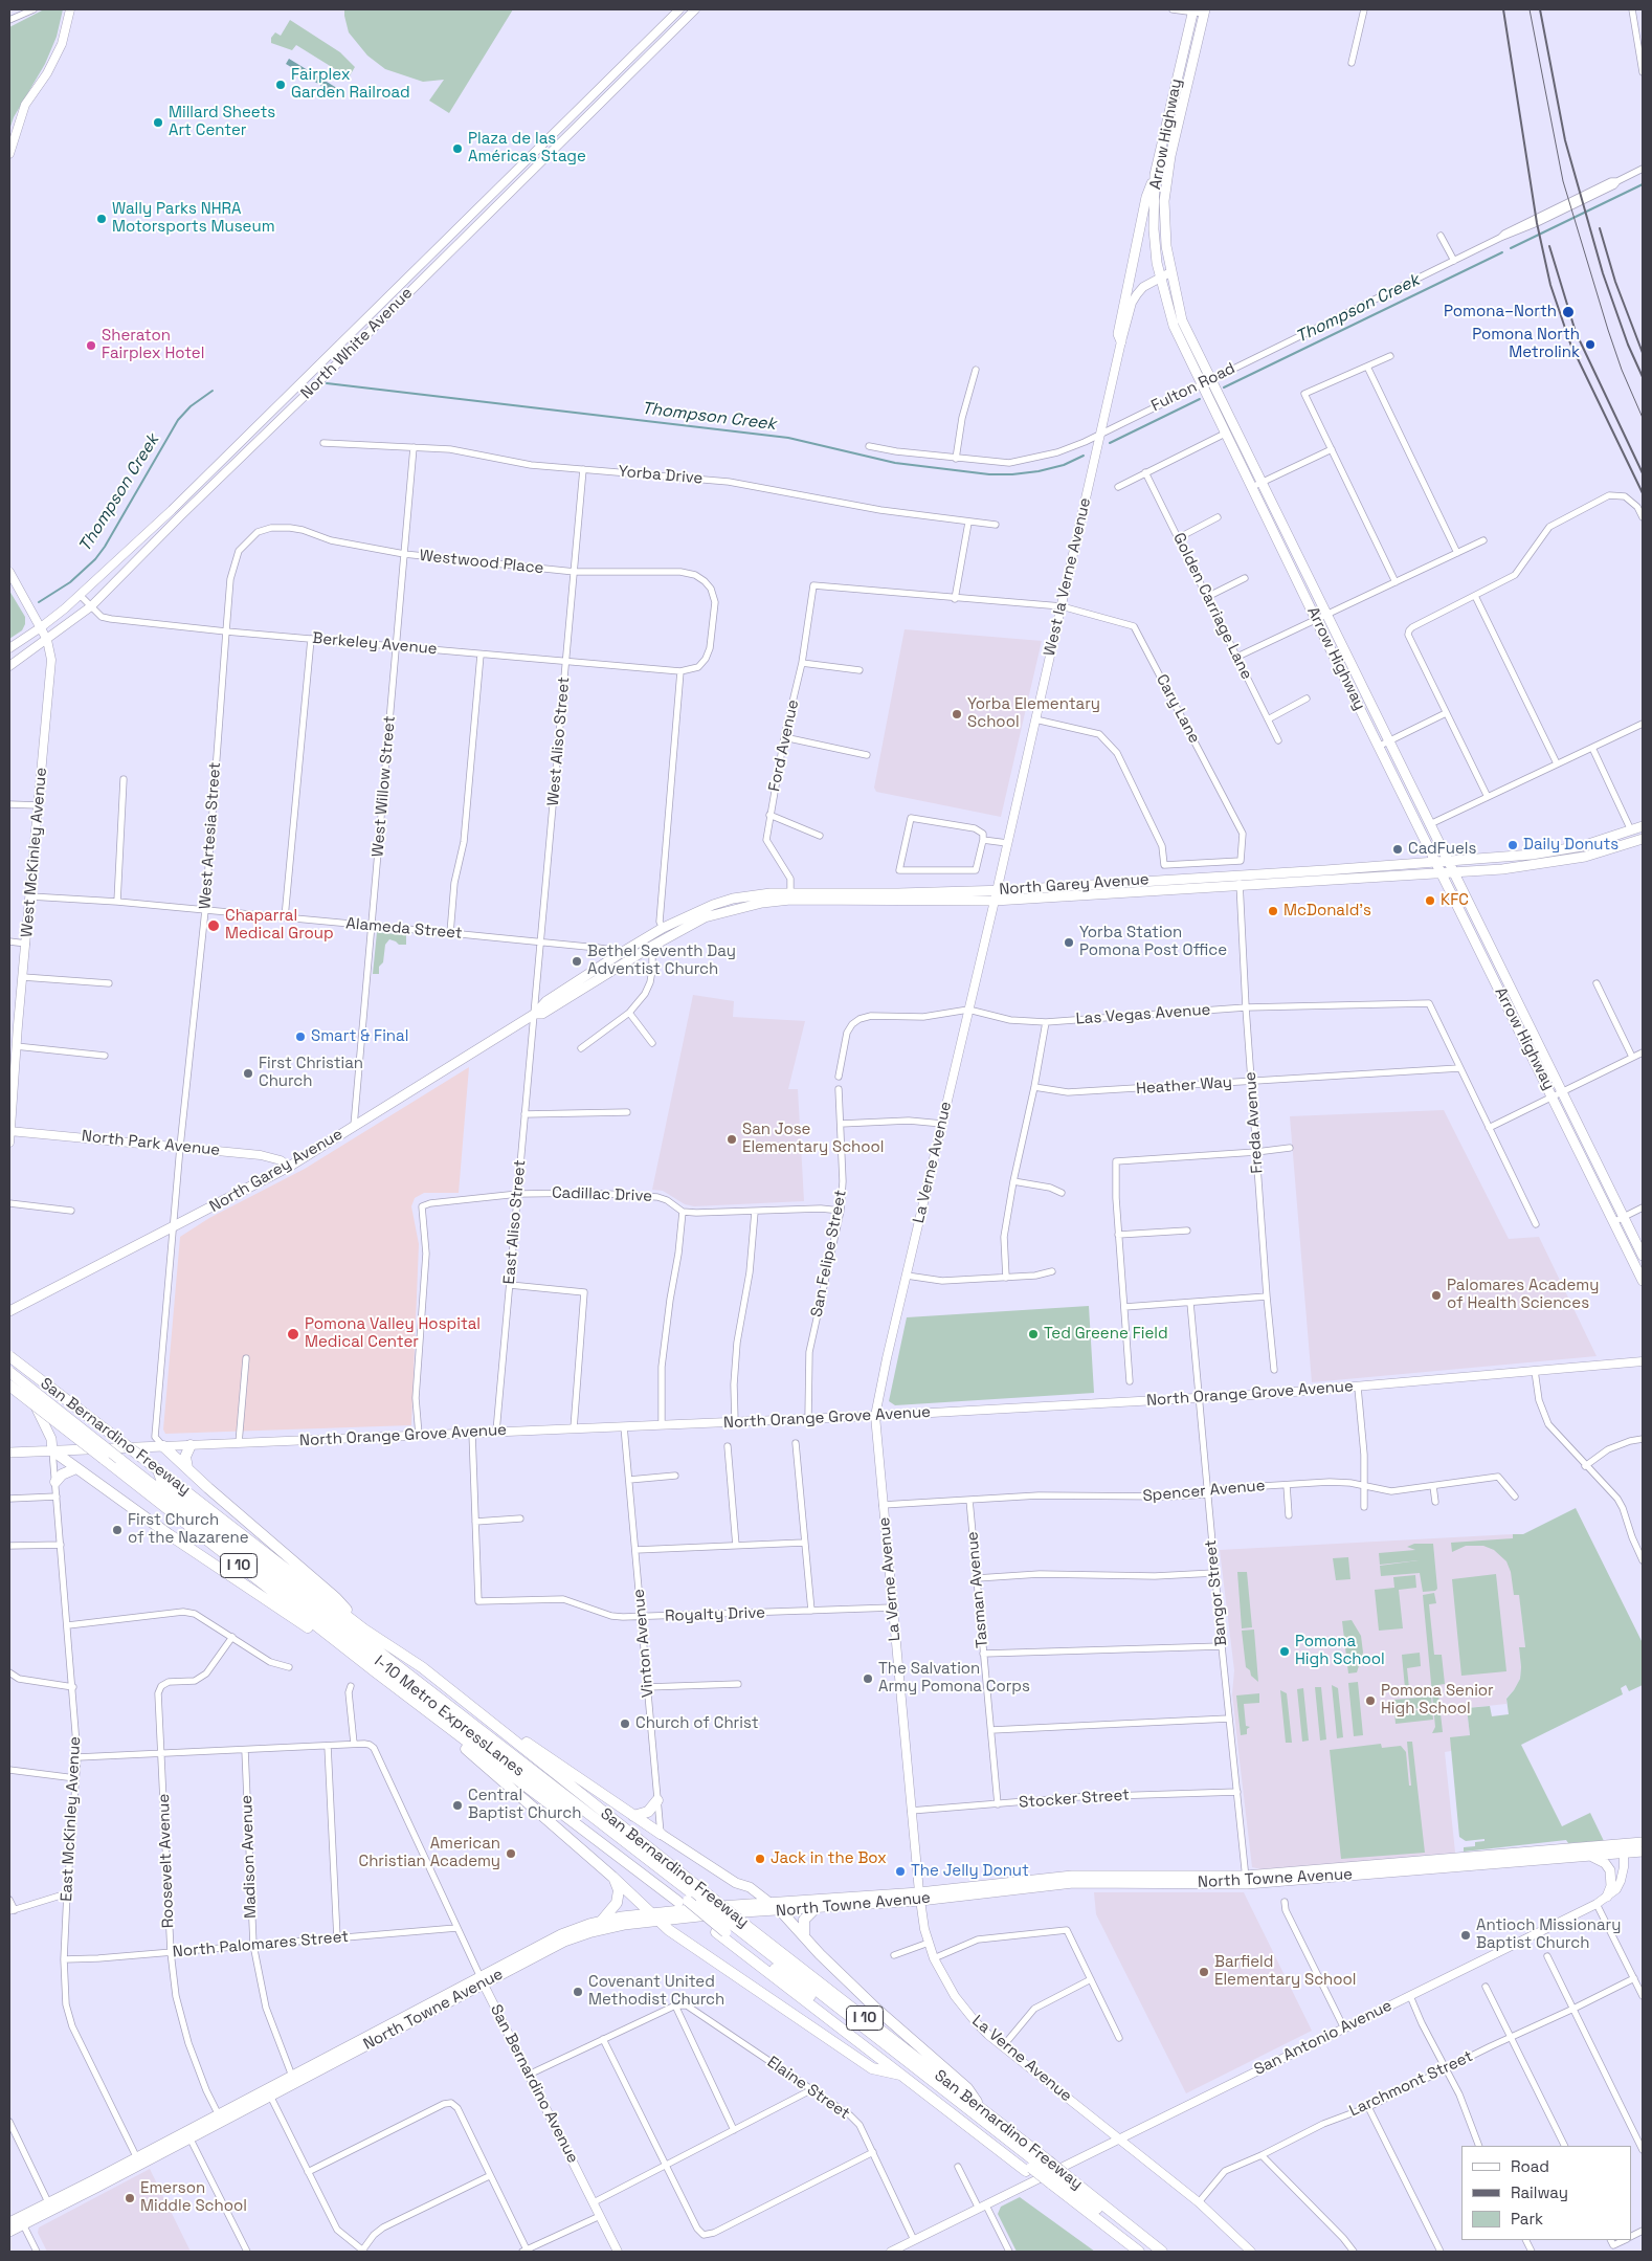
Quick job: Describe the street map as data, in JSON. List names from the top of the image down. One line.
{"streets":{"highway":["San Bernardino Freeway","I 10","I-10 Metro ExpressLanes"],"main road":["Arrow Highway","North White Avenue","West la Verne Avenue","West McKinley Avenue","North Garey Avenue","North Park Avenue","La Verne Avenue","North Orange Grove Avenue","East McKinley Avenue","North Towne Avenue","San Antonio Avenue","San Bernardino Avenue"],"street":["Fulton Road","Yorba Drive","Westwood Place","Golden Carriage Lane","Berkeley Avenue","Cary Lane","West Aliso Street","Ford Avenue","West Willow Street","West Artesia Street","Alameda Street","Las Vegas Avenue","Heather Way","Freda Avenue","Cadillac Drive","East Aliso Street","San Felipe Street","Spencer Avenue","Tasman Avenue","Bangor Street","Royalty Drive","Vinton Avenue","Stocker Street","Madison Avenue","Roosevelt Avenue","North Palomares Street","Larchmont Street","Elaine Street"]},"crossings":[["Arrow Highway","Fulton Road"],["Arrow Highway","West la Verne Avenue"],["Arrow Highway","North Garey Avenue"],["North White Avenue","Berkeley Avenue"],["North White Avenue","West McKinley Avenue"],["Fulton Road","West la Verne Avenue"],["Yorba Drive","West Aliso Street"],["Yorba Drive","West Willow Street"],["Westwood Place","Berkeley Avenue"],["Westwood Place","West Aliso Street"],["Westwood Place","West Willow Street"],["Westwood Place","West Artesia Street"],["West la Verne Avenue","Cary Lane"],["West la Verne Avenue","North Garey Avenue"],["West la Verne Avenue","La Verne Avenue"],["Berkeley Avenue","West Aliso Street"],["Berkeley Avenue","West Willow Street"],["Berkeley Avenue","West Artesia Street"],["Cary Lane","Ford Avenue"],["West Aliso Street","North Garey Avenue"],["West Aliso Street","Alameda Street"],["West Aliso Street","East Aliso Street"],["Ford Avenue","North Garey Avenue"],["West Willow Street","North Garey Avenue"],["West Willow Street","Alameda Street"],["West Artesia Street","North Garey Avenue"],["West Artesia Street","Alameda Street"],["West Artesia Street","North Park Avenue"],["West Artesia Street","North Orange Grove Avenue"],["West McKinley Avenue","Alameda Street"],["West McKinley Avenue","North Park Avenue"],["North Garey Avenue","Alameda Street"],["North Garey Avenue","Freda Avenue"],["North Garey Avenue","North Park Avenue"],["North Garey Avenue","La Verne Avenue"],["North Garey Avenue","East Aliso Street"],["Las Vegas Avenue","Heather Way"],["Las Vegas Avenue","Freda Avenue"],["Las Vegas Avenue","La Verne Avenue"],["Heather Way","Freda Avenue"],["La Verne Avenue","North Orange Grove Avenue"],["La Verne Avenue","Spencer Avenue"],["La Verne Avenue","Royalty Drive"],["La Verne Avenue","Stocker Street"],["La Verne Avenue","North Towne Avenue"],["La Verne Avenue","San Antonio Avenue"],["La Verne Avenue","Larchmont Street"],["Cadillac Drive","East Aliso Street"],["Cadillac Drive","San Felipe Street"],["Cadillac Drive","North Orange Grove Avenue"],["East Aliso Street","North Orange Grove Avenue"],["San Felipe Street","North Orange Grove Avenue"],["North Orange Grove Avenue","Bangor Street"],["North Orange Grove Avenue","Vinton Avenue"],["North Orange Grove Avenue","East McKinley Avenue"],["San Bernardino Freeway","I-10 Metro ExpressLanes"],["Spencer Avenue","Tasman Avenue"],["Spencer Avenue","Bangor Street"],["Tasman Avenue","Stocker Street"],["Bangor Street","Stocker Street"],["Bangor Street","North Towne Avenue"],["Royalty Drive","Vinton Avenue"],["East McKinley Avenue","North Towne Avenue"],["East McKinley Avenue","North Palomares Street"],["Madison Avenue","North Towne Avenue"],["Madison Avenue","North Palomares Street"],["Roosevelt Avenue","North Towne Avenue"],["Roosevelt Avenue","North Palomares Street"],["North Towne Avenue","San Antonio Avenue"],["North Towne Avenue","San Bernardino Avenue"],["North Palomares Street","San Bernardino Avenue"],["San Antonio Avenue","Elaine Street"]],"water":["Thompson Creek"],"places":["Fairplex Garden Railroad","Millard Sheets Art Center","Plaza de las Américas Stage","Wally Parks NHRA Motorsports Museum","Pomona–North","Pomona North Metrolink","Sheraton Fairplex Hotel","Yorba Elementary School","Daily Donuts","CadFuels","KFC","McDonald's","Chaparral Medical Group","Yorba Station Pomona Post Office","Bethel Seventh Day Adventist Church","Smart & Final","First Christian Church","San Jose Elementary School","Palomares Academy of Health Sciences","Pomona Valley Hospital Medical Center","Ted Greene Field","First Church of the Nazarene","Pomona High School","The Salvation Army Pomona Corps","Pomona Senior High School","Church of Christ","Central Baptist Church","American Christian Academy","Jack in the Box","The Jelly Donut","Antioch Missionary Baptist Church","Barfield Elementary School","Covenant United Methodist Church","Emerson Middle School"],"legend":["Road","Railway","Park"]}
